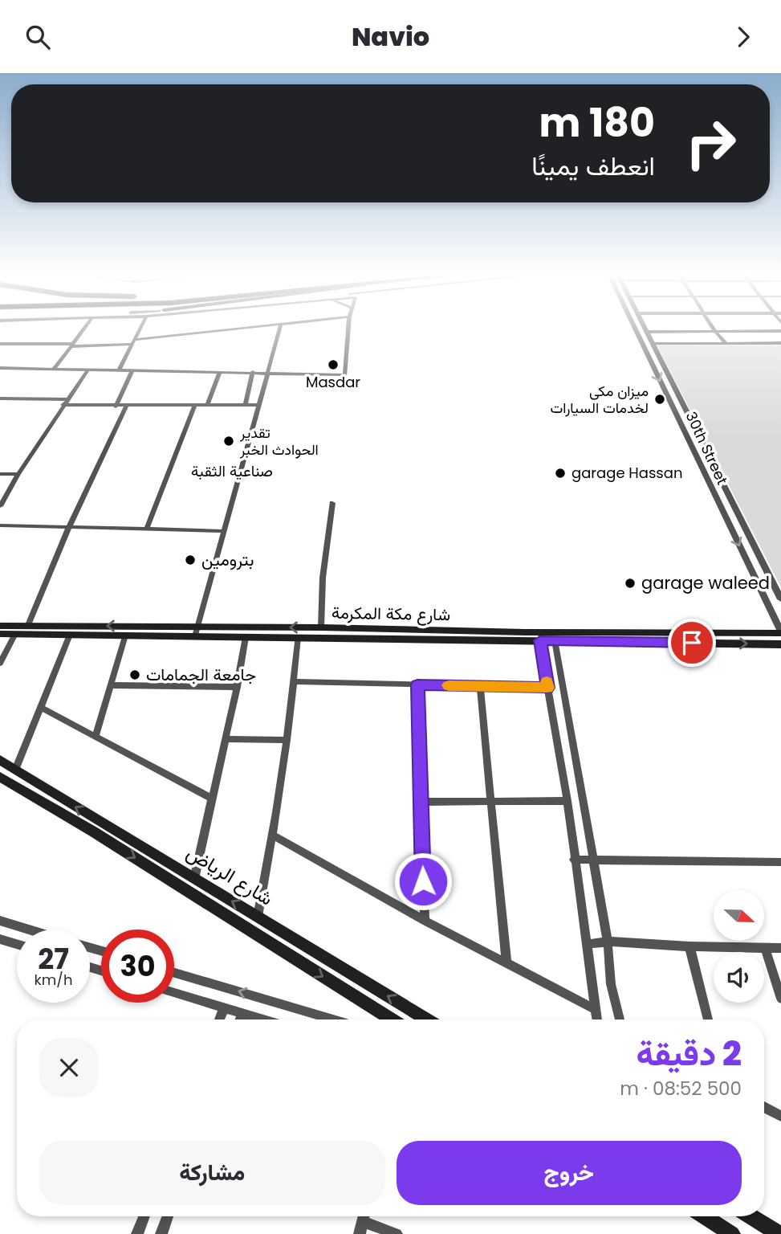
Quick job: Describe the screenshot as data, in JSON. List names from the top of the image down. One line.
{"streets":{"main road":["شارع مكة المكرمة","شارع الرياض"],"street":["30th Street"]},"crossings":[["30th Street","شارع مكة المكرمة"]],"districts":["صناعية الثقبة"],"places":["Masdar","ميزان مكي لخدمات السيارات","تقدير الحوادث الخبر","garage Hassan","بترومين","garage waleed","جامعة الجمامات"],"north":"right","page":{"header":"Navio","turn":["180 m","انعطف يمينًا"],"speed":"27 km/h","limit":"30","heading":["2 دقيقة","500 m · 08:52"],"buttons":["خروج","مشاركة"]}}
